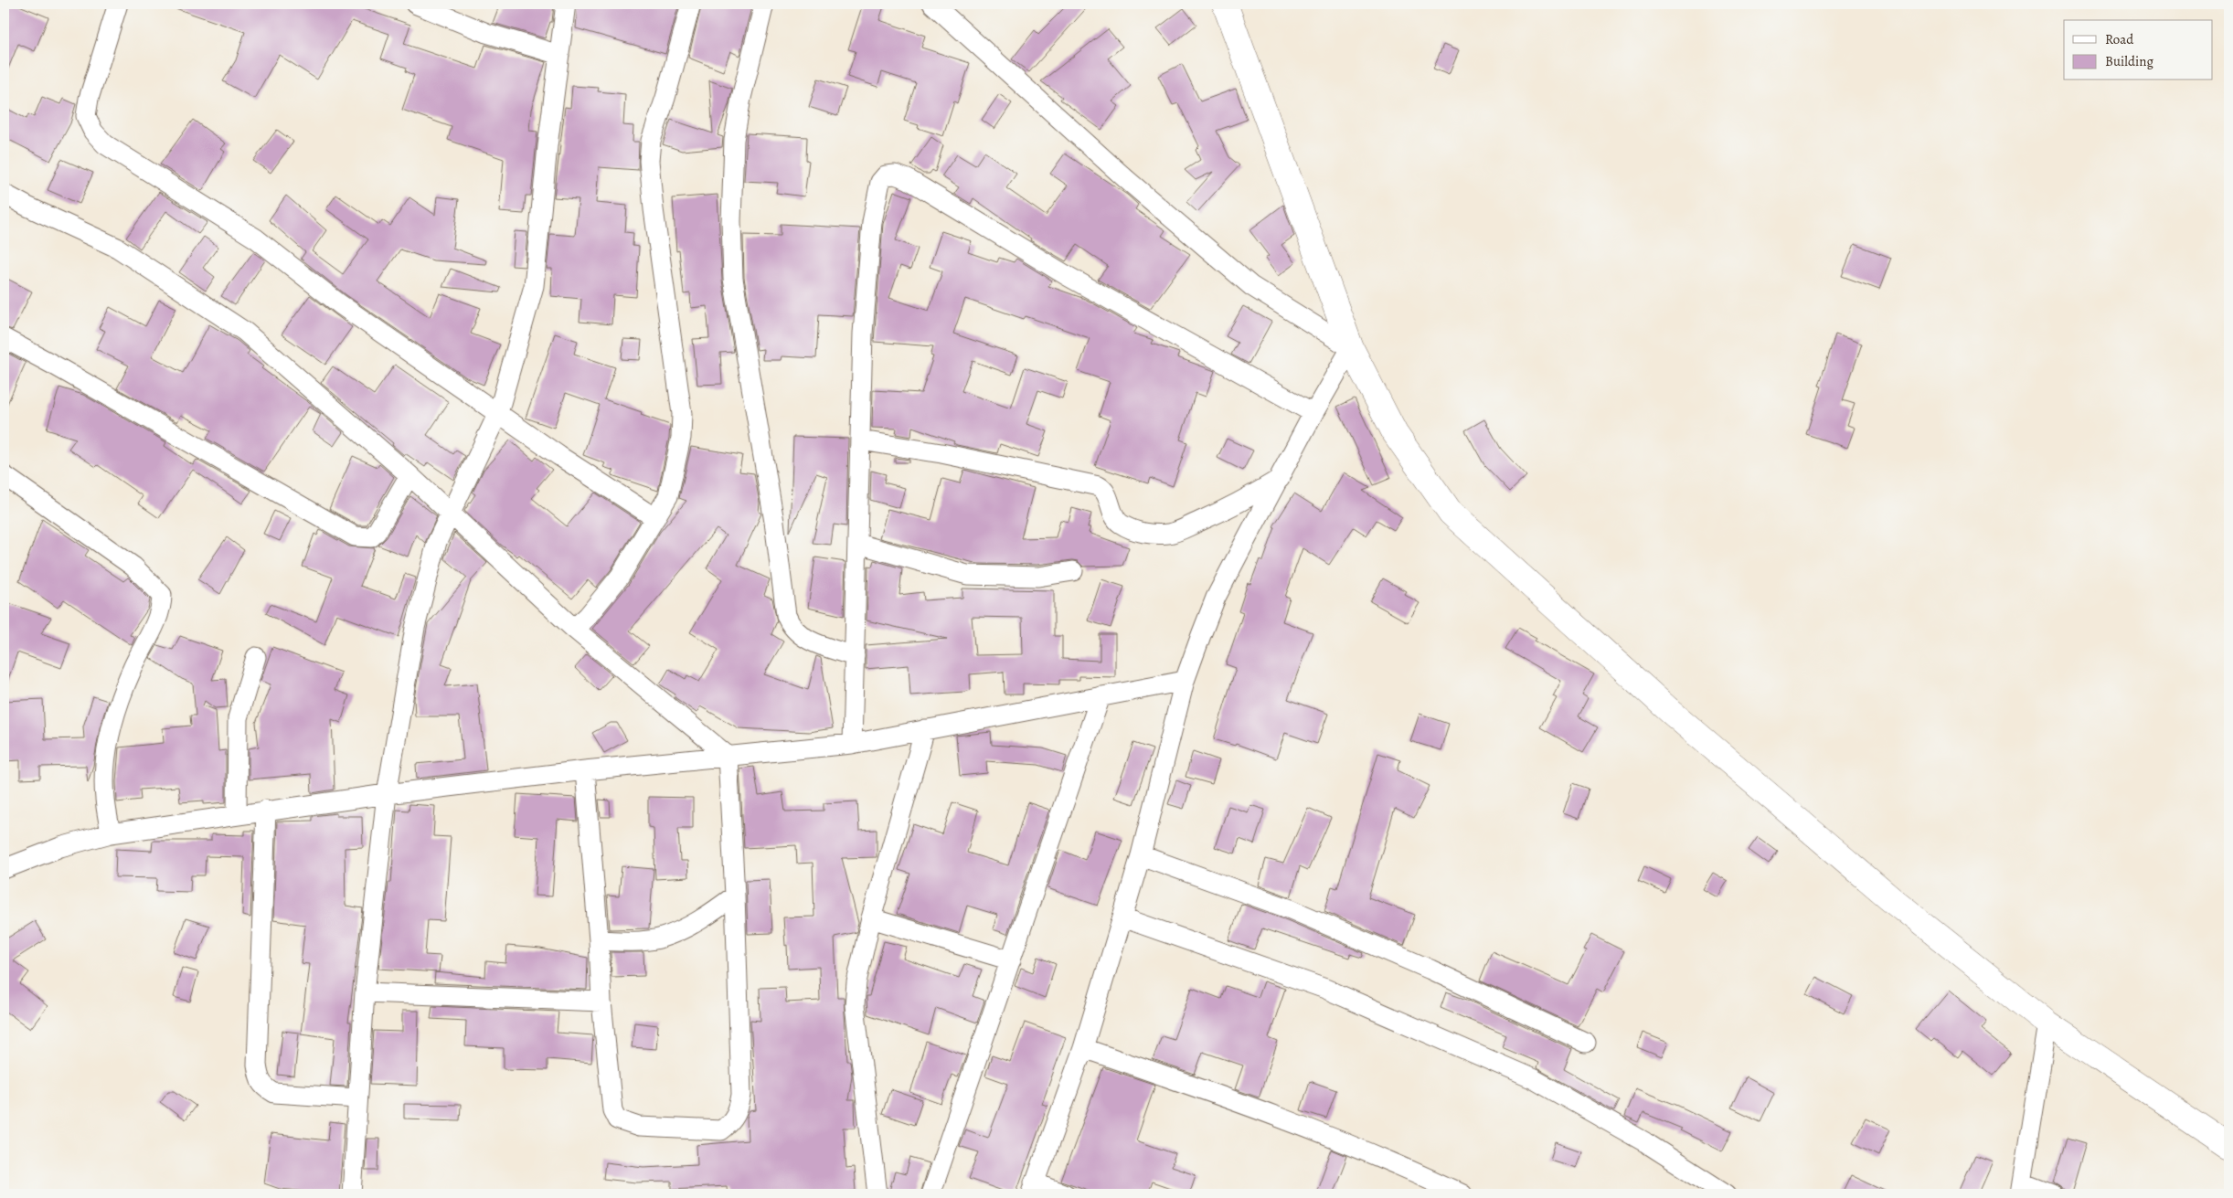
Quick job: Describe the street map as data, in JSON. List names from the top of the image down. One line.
{"legend":["Road","Building"]}
